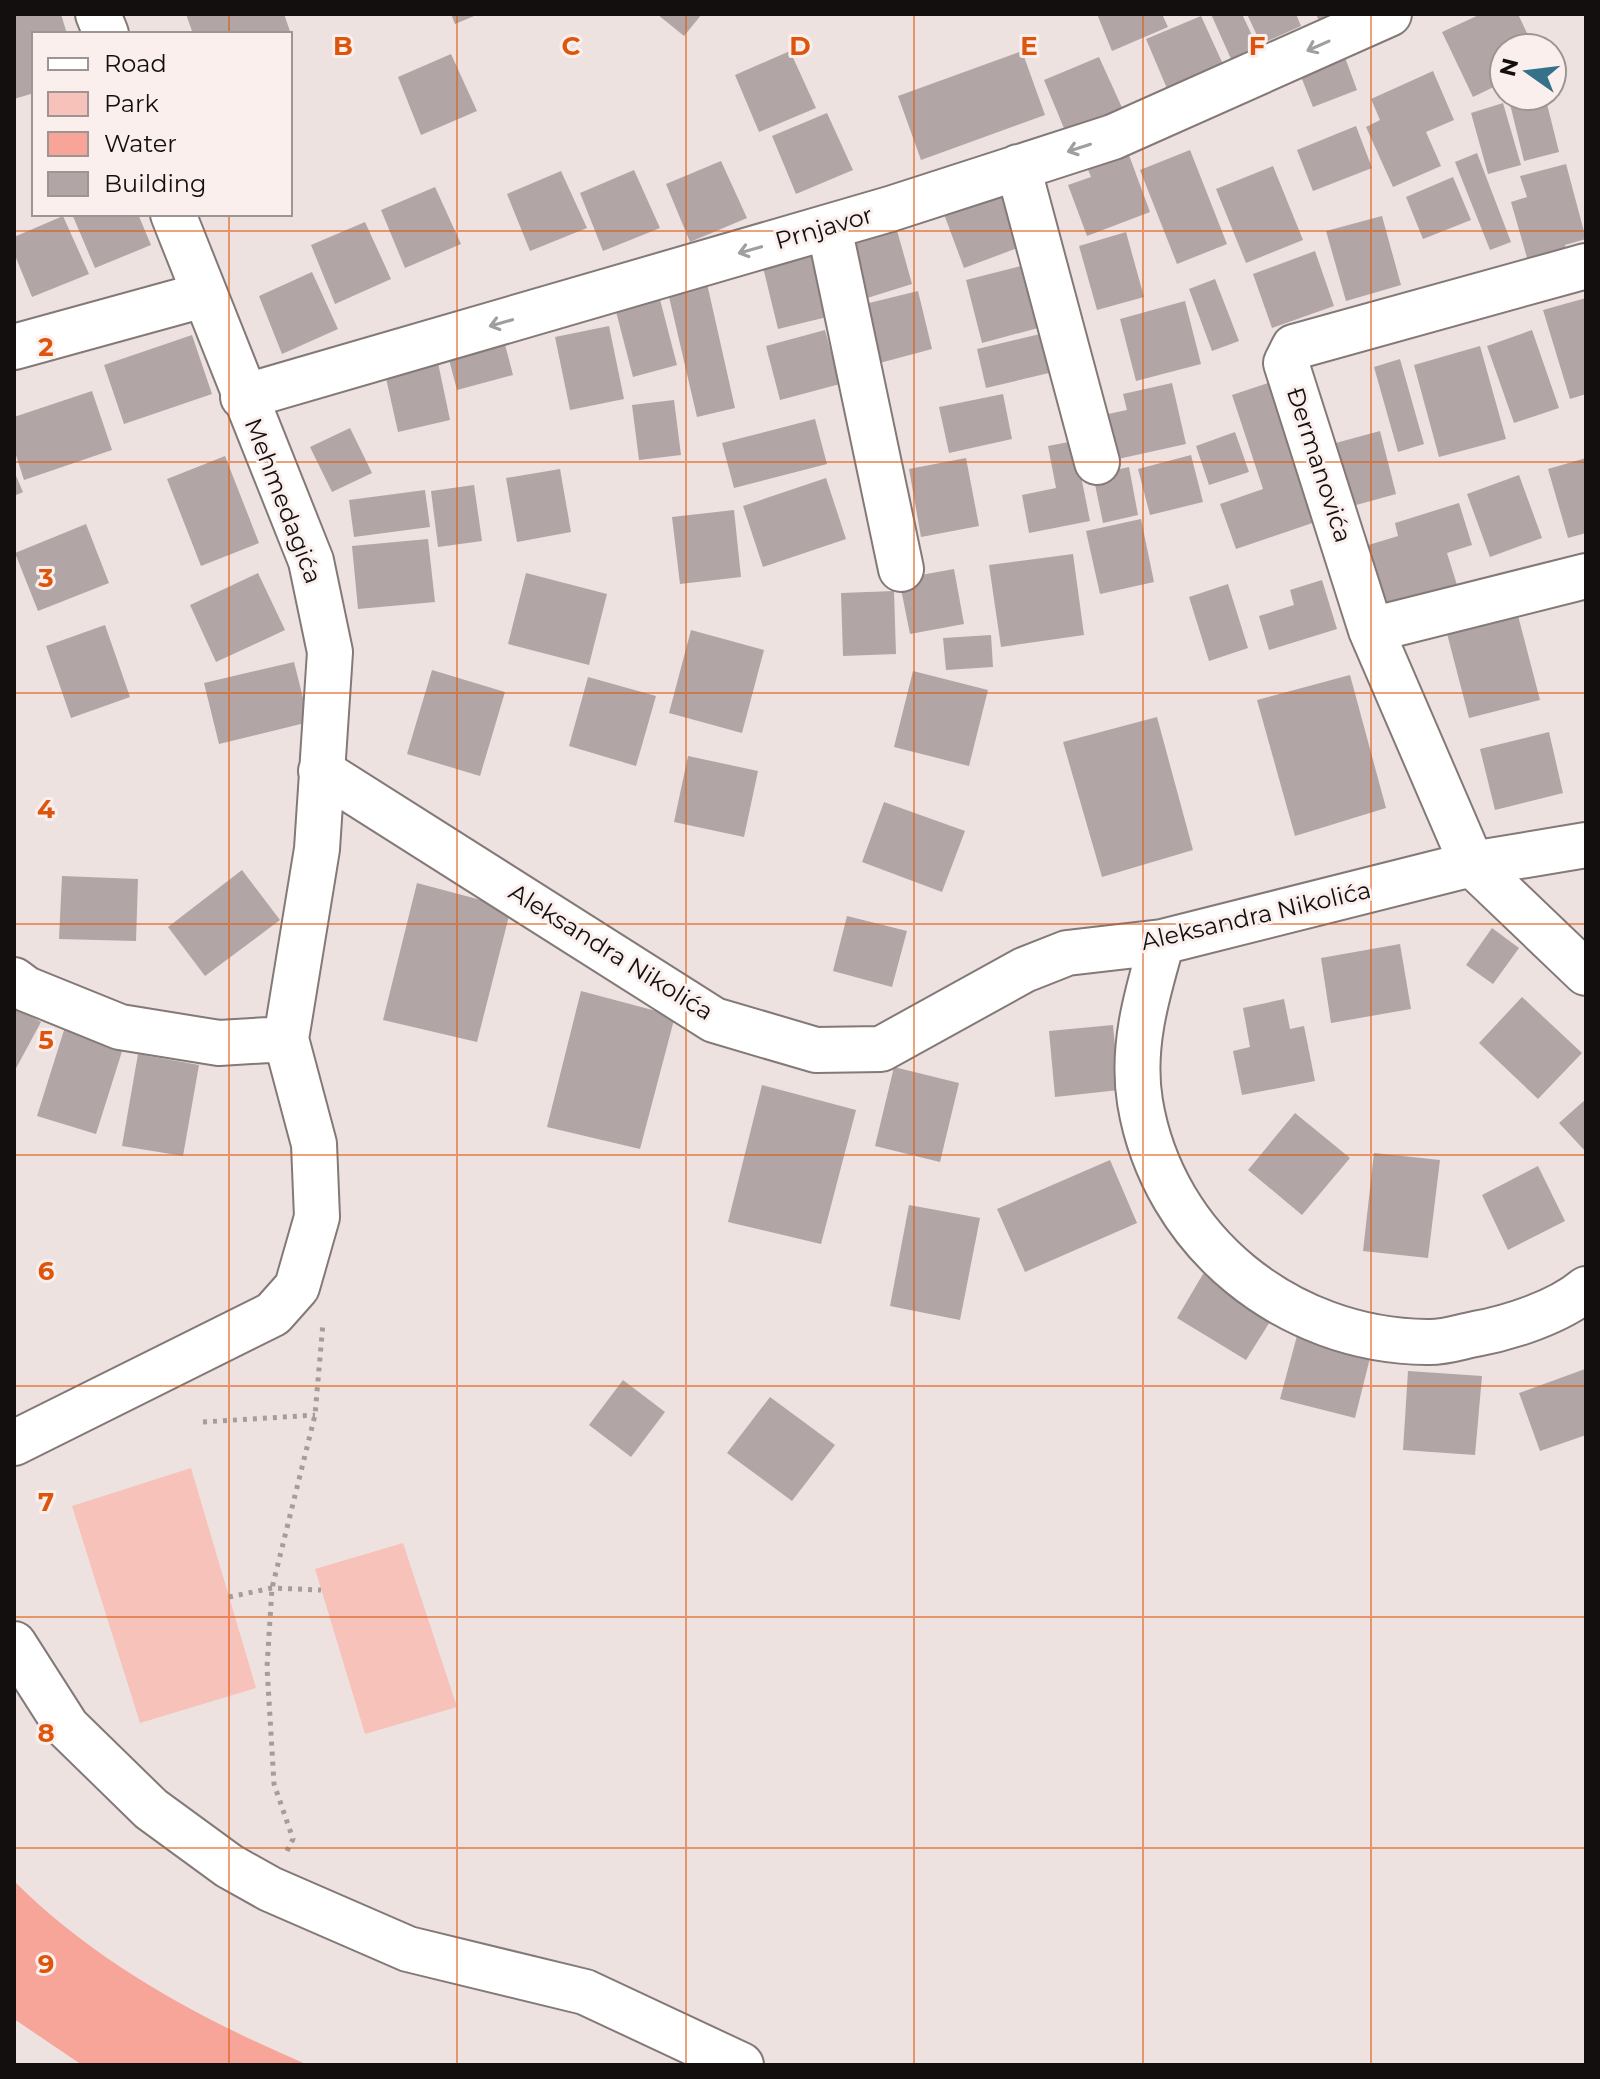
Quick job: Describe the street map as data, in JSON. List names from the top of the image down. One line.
{"streets":{"street":["Prnjavor","Đermanovića","Mehmedagića","Aleksandra Nikolića"]},"crossings":[["Prnjavor","Mehmedagića"],["Đermanovića","Aleksandra Nikolića"],["Mehmedagića","Aleksandra Nikolića"]],"one_way":["Prnjavor"],"legend":["Road","Park","Water","Building"],"north":"left","grid":{"columns":["B","C","D","E","F"],"rows":["2","3","4","5","6","7","8","9"]}}
